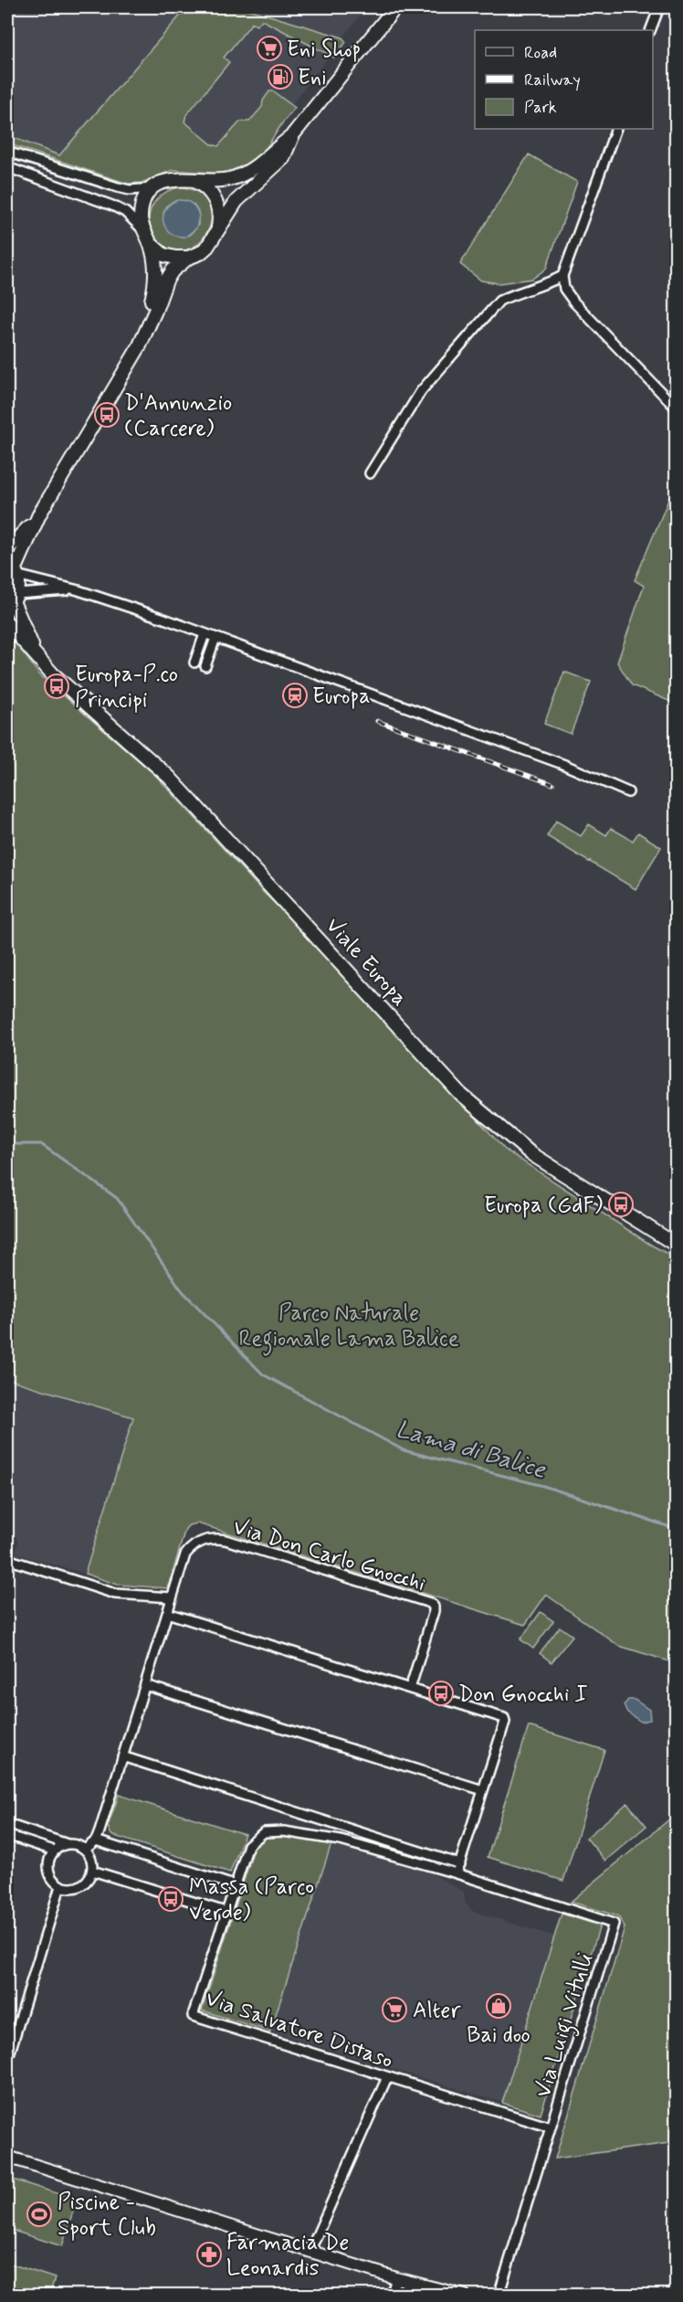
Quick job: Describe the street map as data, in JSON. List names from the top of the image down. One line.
{"streets":{"main road":["Viale Europa"],"street":["Via Don Carlo Gnocchi","Via Luigi Vitulli","Via Salvatore Distaso"]},"crossings":[["Via Luigi Vitulli","Via Salvatore Distaso"]],"water":["Lama di Balice"],"parks":["Parco Naturale Regionale Lama Balice"],"places":{"supermarket":["Eni Shop","Alter"],"fuel station":["Eni"],"bus stop":["D'Annunzio (Carcere)","Europa-P.co Principi","Europa (GdF)","Don Gnocchi I","Massa (Parco Verde)"],"station":["Europa"],"shop":["Bai doo"],"sports":["Piscine - Sport Club"],"pharmacy":["Farmacia De Leonardis"]},"legend":["Road","Railway","Park"]}
